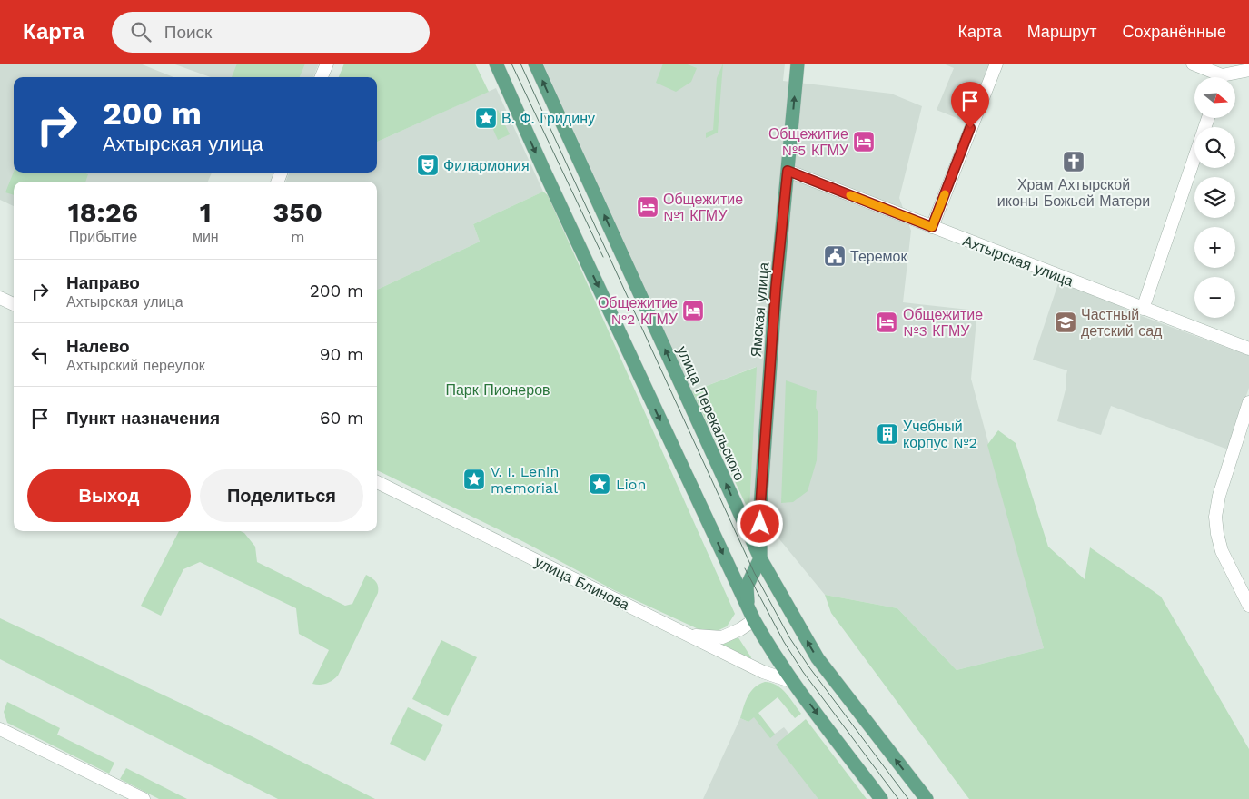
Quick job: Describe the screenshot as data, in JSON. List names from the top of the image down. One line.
{"streets":{"main road":["Ямская улица","улица Перекальского"],"street":["Ахтырская улица","улица Блинова"]},"crossings":[["Ахтырская улица","Ямская улица"],["Ямская улица","улица Перекальского"]],"parks":["Парк Пионеров"],"places":{"place":["В. Ф. Гридину","V. I. Lenin memorial","Lion"],"hotel":["Общежитие №5 КГМУ","Общежитие №1 КГМУ","Общежитие №2 КГМУ","Общежитие №3 КГМУ"],"church":["Храм Ахтырской иконы Божьей Матери"],"theatre":["Филармония"],"public building":["Теремок"],"school or university":["Частный детский сад"],"building":["Учебный корпус №2"]},"north":"right","page":{"header":"Карта","search":"Поиск","nav":["Карта","Маршрут","Сохранённые"],"map_buttons":["+","−"],"turn":["200 m","Ахтырская улица"],"eta":["18:26","Прибытие","1","мин","350","m"],"list":[{"name":"Направо","note":"Ахтырская улица","value":"200 m"},{"name":"Налево","note":"Ахтырский переулок","value":"90 m"},{"name":"Пункт назначения","value":"60 m"}],"buttons":["Выход","Поделиться"]}}
